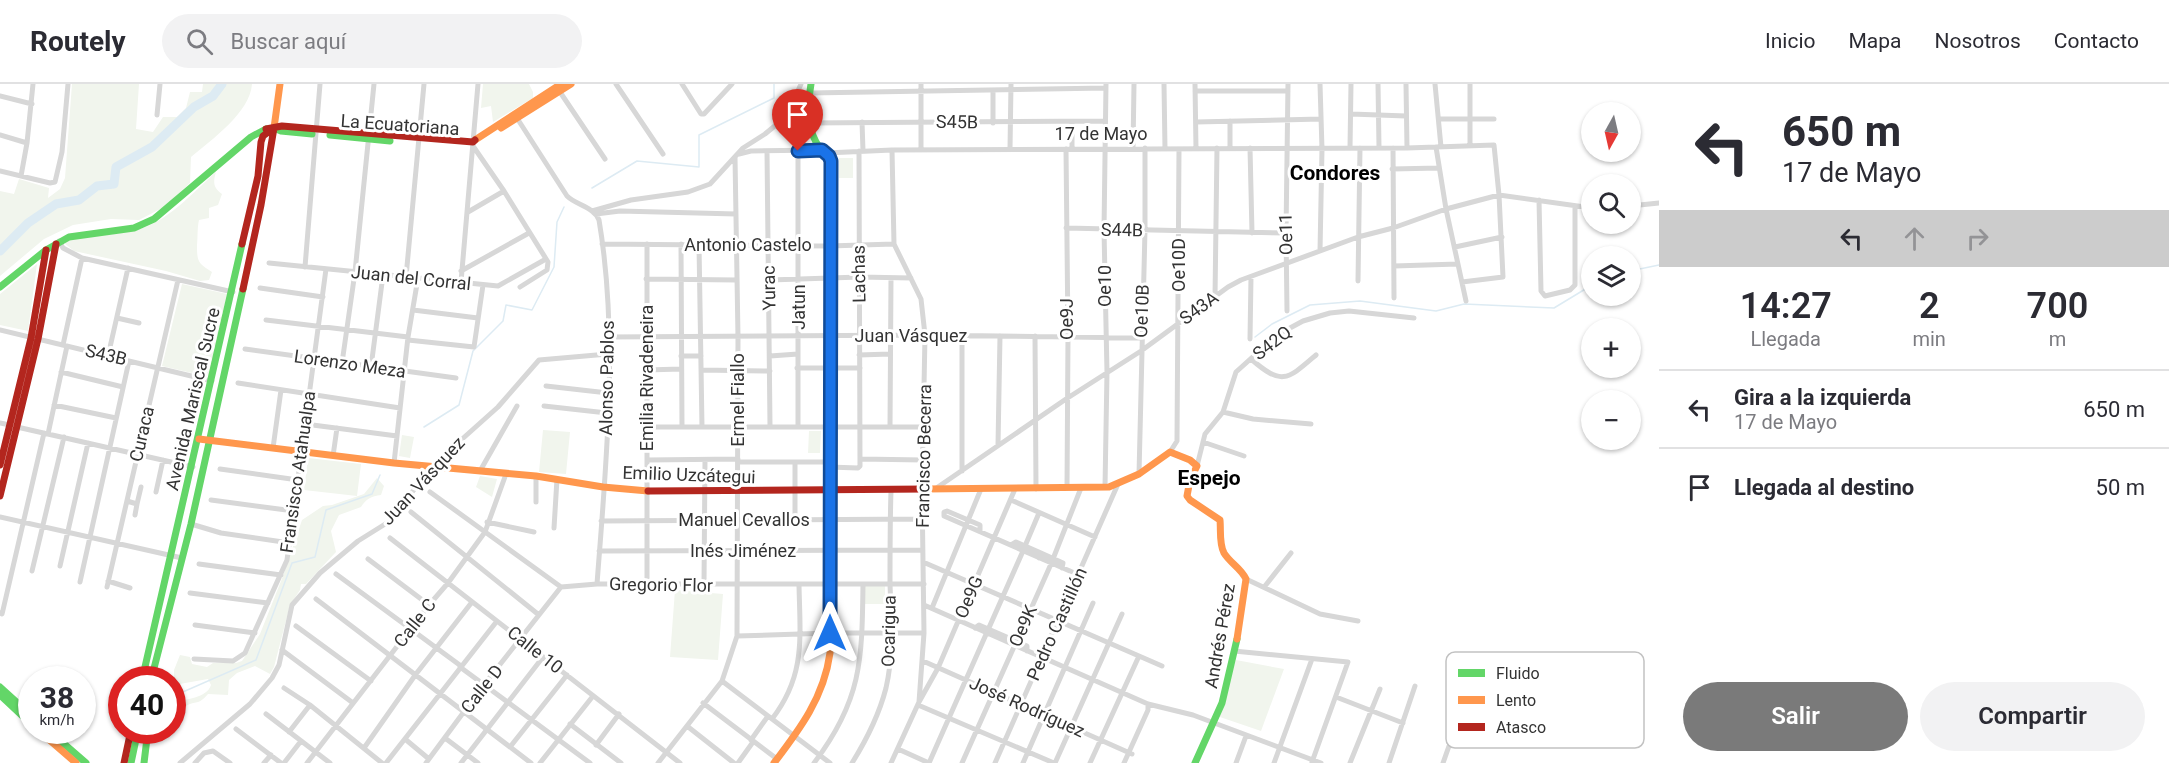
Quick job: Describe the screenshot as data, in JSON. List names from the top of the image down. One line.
{"streets":{"street":["S45B","La Ecuatoriana","17 de Mayo","S44B","Oe11","Antonio Castelo","Oe10D","Lachas","Juan del Corral","Oe10","Yurac","Jatun","S43A","Oe10B","Oe9J","Juan Vásquez","S42Q","S43B","Lorenzo Meza","Alonso Pablos","Emilia Rivadeneira","Avenida Mariscal Sucre","Ermel Fiallo","Curaca","Francisco Becerra","Fransisco Atahualpa","Emilio Uzcátegui","Manuel Cevallos","Inés Jiménez","Gregorio Flor","Oe9G","Calle C","Pedro Castillón","Oe9K","Ocarigua","Andrés Pérez","Calle 10","Calle D","José Rodríguez"]},"crossings":[["S45B","Lachas"],["S45B","Oe10"],["S45B","Oe9J"],["La Ecuatoriana","Avenida Mariscal Sucre"],["17 de Mayo","Oe11"],["17 de Mayo","Oe10D"],["17 de Mayo","Lachas"],["17 de Mayo","Oe10"],["17 de Mayo","Yurac"],["17 de Mayo","Jatun"],["17 de Mayo","S43A"],["17 de Mayo","Oe10B"],["17 de Mayo","Oe9J"],["17 de Mayo","Ermel Fiallo"],["17 de Mayo","Francisco Becerra"],["S44B","Oe11"],["S44B","Oe10D"],["S44B","Oe10"],["S44B","Oe10B"],["S44B","Oe9J"],["Oe11","S43A"],["Antonio Castelo","Lachas"],["Antonio Castelo","Yurac"],["Antonio Castelo","Jatun"],["Antonio Castelo","Alonso Pablos"],["Antonio Castelo","Emilia Rivadeneira"],["Antonio Castelo","Ermel Fiallo"],["Antonio Castelo","Francisco Becerra"],["Oe10D","S43A"],["Oe10D","Emilio Uzcátegui"],["Lachas","Juan Vásquez"],["Juan del Corral","Fransisco Atahualpa"],["Oe10","S43A"],["Oe10","Juan Vásquez"],["Oe10","Emilio Uzcátegui"],["Yurac","Juan Vásquez"],["Jatun","Juan Vásquez"],["S43A","Oe10B"],["S43A","Oe9J"],["S43A","Emilio Uzcátegui"],["Oe10B","Juan Vásquez"],["Oe10B","Emilio Uzcátegui"],["Oe9J","Juan Vásquez"],["Oe9J","Emilio Uzcátegui"],["Juan Vásquez","Alonso Pablos"],["Juan Vásquez","Emilia Rivadeneira"],["Juan Vásquez","Ermel Fiallo"],["Juan Vásquez","Francisco Becerra"],["Juan Vásquez","Emilio Uzcátegui"],["S42Q","Andrés Pérez"],["S43B","Avenida Mariscal Sucre"],["S43B","Curaca"],["Lorenzo Meza","Fransisco Atahualpa"],["Alonso Pablos","Emilio Uzcátegui"],["Alonso Pablos","Manuel Cevallos"],["Alonso Pablos","Inés Jiménez"],["Alonso Pablos","Gregorio Flor"],["Emilia Rivadeneira","Emilio Uzcátegui"],["Emilia Rivadeneira","Manuel Cevallos"],["Emilia Rivadeneira","Inés Jiménez"],["Emilia Rivadeneira","Gregorio Flor"],["Avenida Mariscal Sucre","Emilio Uzcátegui"],["Ermel Fiallo","Emilio Uzcátegui"],["Ermel Fiallo","Manuel Cevallos"],["Ermel Fiallo","Inés Jiménez"],["Ermel Fiallo","Gregorio Flor"],["Ermel Fiallo","Calle 10"],["Francisco Becerra","Emilio Uzcátegui"],["Francisco Becerra","Manuel Cevallos"],["Francisco Becerra","Inés Jiménez"],["Francisco Becerra","Gregorio Flor"],["Francisco Becerra","Oe9G"],["Francisco Becerra","José Rodríguez"],["Fransisco Atahualpa","Emilio Uzcátegui"],["Emilio Uzcátegui","Oe9G"],["Emilio Uzcátegui","Calle C"],["Emilio Uzcátegui","Pedro Castillón"],["Emilio Uzcátegui","Oe9K"],["Emilio Uzcátegui","Ocarigua"],["Manuel Cevallos","Ocarigua"],["Inés Jiménez","Ocarigua"],["Gregorio Flor","Ocarigua"],["Gregorio Flor","Calle D"],["Oe9G","José Rodríguez"],["Calle C","Calle 10"],["Pedro Castillón","José Rodríguez"],["Oe9K","José Rodríguez"],["Calle 10","Calle D"]],"districts":["Condores","Espejo"],"legend":["Fluido","Lento","Atasco"],"north":"bottom","page":{"header":"Routely","search":"Buscar aquí","nav":["Inicio","Mapa","Nosotros","Contacto"],"turn":["650 m","17 de Mayo"],"map_buttons":["+","−"],"eta":["14:27","Llegada","2","min","700","m"],"list":[{"name":"Gira a la izquierda","note":"17 de Mayo","value":"650 m"},{"name":"Llegada al destino","value":"50 m"}],"speed":"38 km/h","limit":"40","buttons":["Salir","Compartir"]}}
